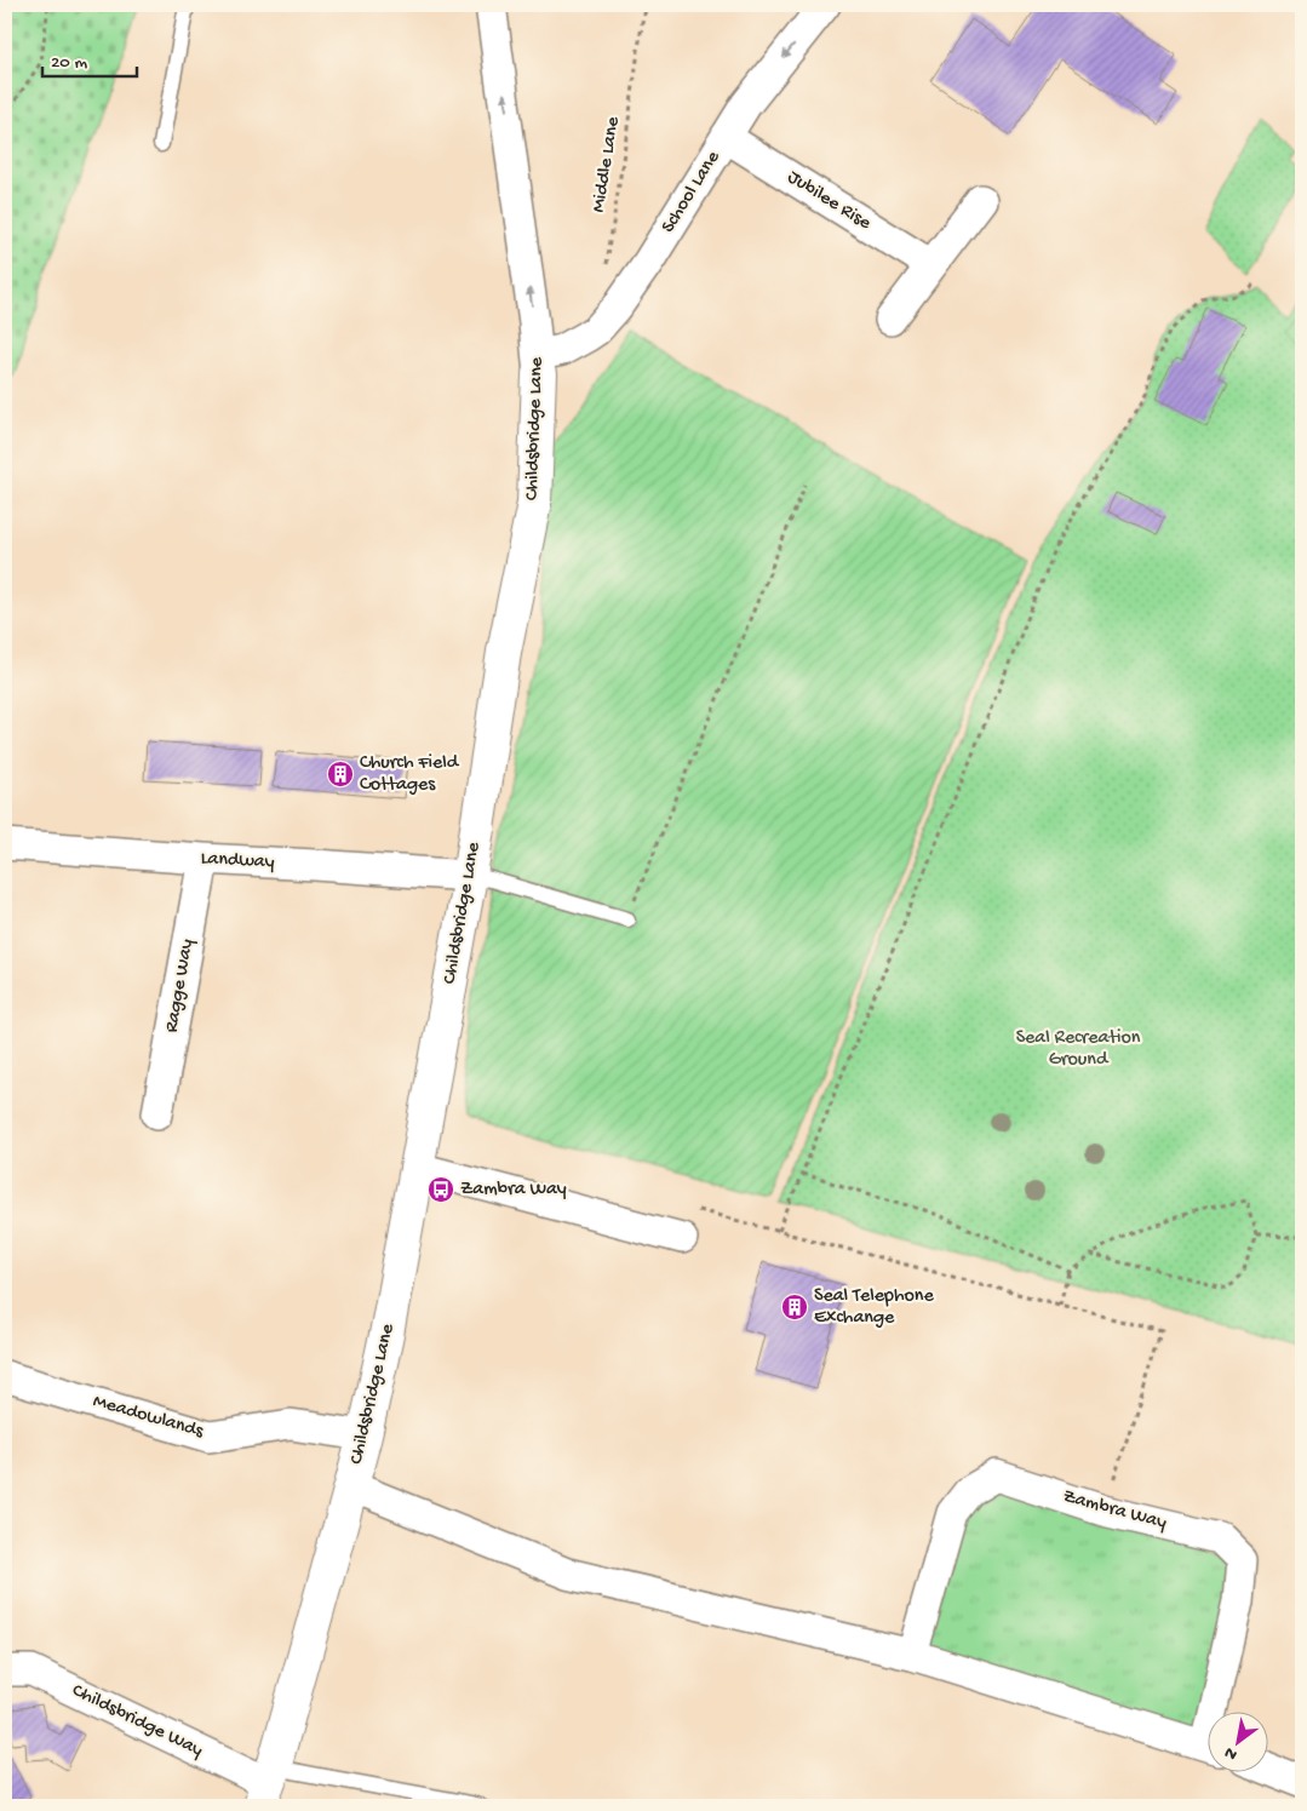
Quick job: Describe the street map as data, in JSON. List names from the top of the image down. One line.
{"streets":{"street":["School Lane","Jubilee Rise","Childsbridge Lane","Landway","Ragge Way","Meadowlands","Zambra Way","Childsbridge Way"],"path":["Middle Lane"]},"crossings":[["School Lane","Jubilee Rise"],["School Lane","Childsbridge Lane"],["Childsbridge Lane","Landway"],["Childsbridge Lane","Meadowlands"],["Childsbridge Lane","Zambra Way"],["Childsbridge Lane","Childsbridge Way"],["Landway","Ragge Way"]],"parks":["Seal Recreation Ground"],"places":{"building":["Church Field Cottages","Seal Telephone Exchange"],"bus stop":["Zambra Way"]},"scale_bar":"20 m","north":"bottom left"}
